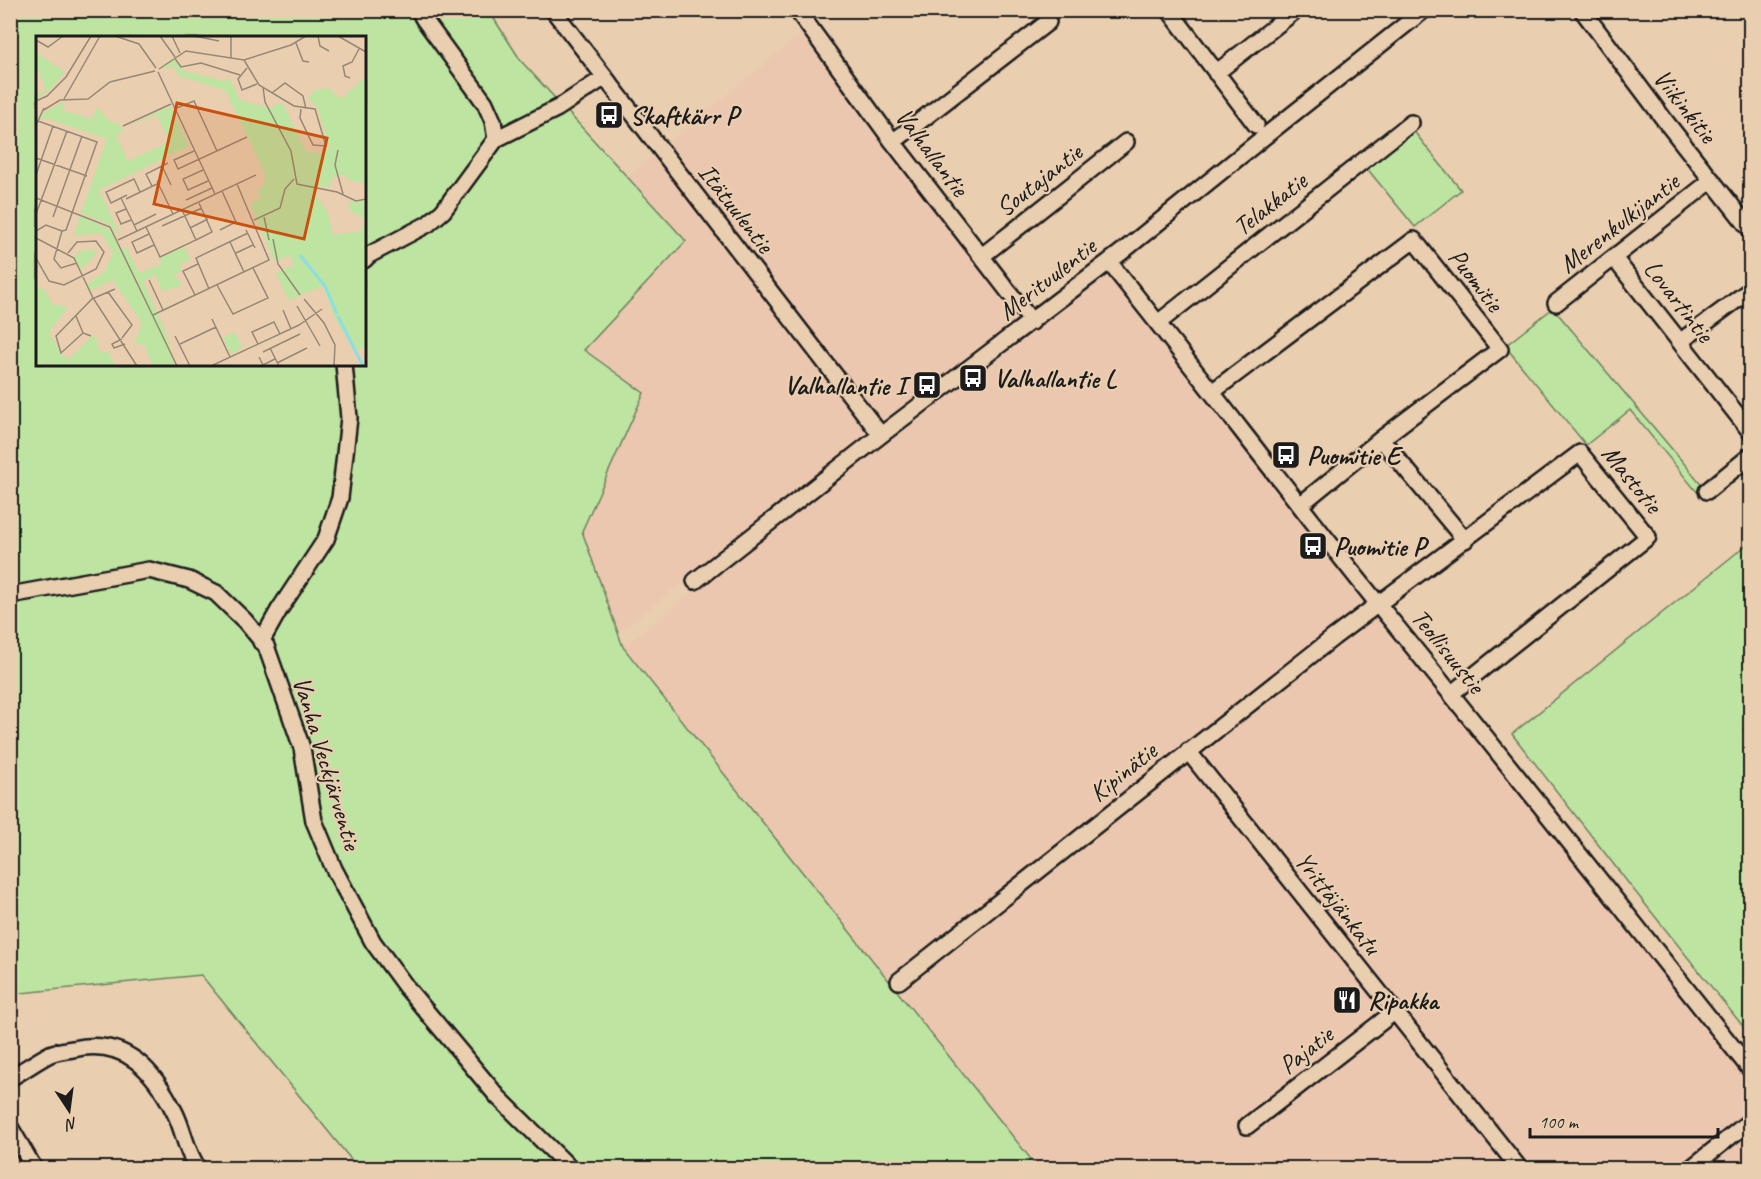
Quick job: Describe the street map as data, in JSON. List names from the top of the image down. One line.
{"streets":{"street":["Viikinkitie","Valhallantie","Soutajantie","Telakkatie","Itätuulentie","Merenkulkijantie","Merituulentie","Puomitie","Lovartintie","Mastotie","Teollisuustie","Vanha Veckjärventie","Kipinätie","Yrittäjänkatu","Pajatie"]},"crossings":[["Viikinkitie","Merenkulkijantie"],["Valhallantie","Soutajantie"],["Valhallantie","Merituulentie"],["Telakkatie","Teollisuustie"],["Itätuulentie","Merituulentie"],["Merenkulkijantie","Lovartintie"],["Merituulentie","Teollisuustie"],["Puomitie","Teollisuustie"],["Mastotie","Teollisuustie"],["Mastotie","Kipinätie"],["Teollisuustie","Kipinätie"],["Kipinätie","Yrittäjänkatu"],["Yrittäjänkatu","Pajatie"]],"places":{"bus stop":["Skaftkärr P","Valhallantie L","Valhallantie I","Puomitie E","Puomitie P"],"restaurant":["Ripakka"]},"scale_bar":"100 m","north":"bottom"}
